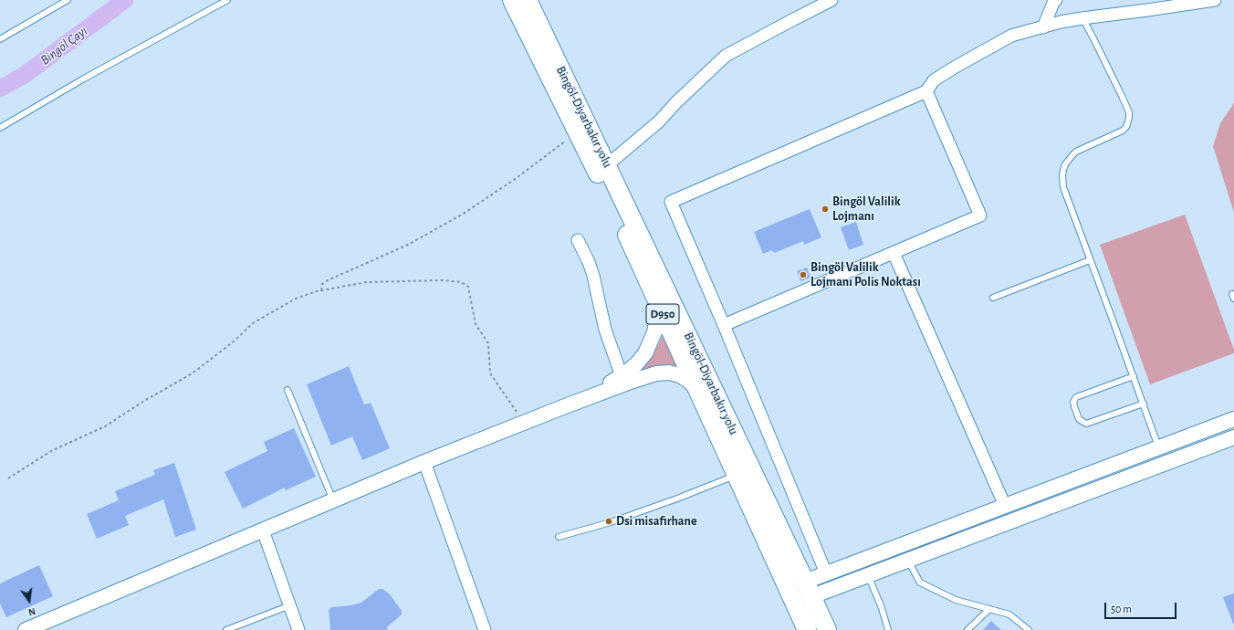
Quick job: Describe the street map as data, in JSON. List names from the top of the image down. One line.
{"streets":{"main road":["Bingöl-Diyarbakır yolu","D950"]},"water":["Bingöl Çayı"],"places":["Bingöl Valilik Lojmanı","Bingöl Valilik Lojmanı Polis Noktası","Dsi misafirhane"],"scale_bar":"50 m","north":"bottom"}
